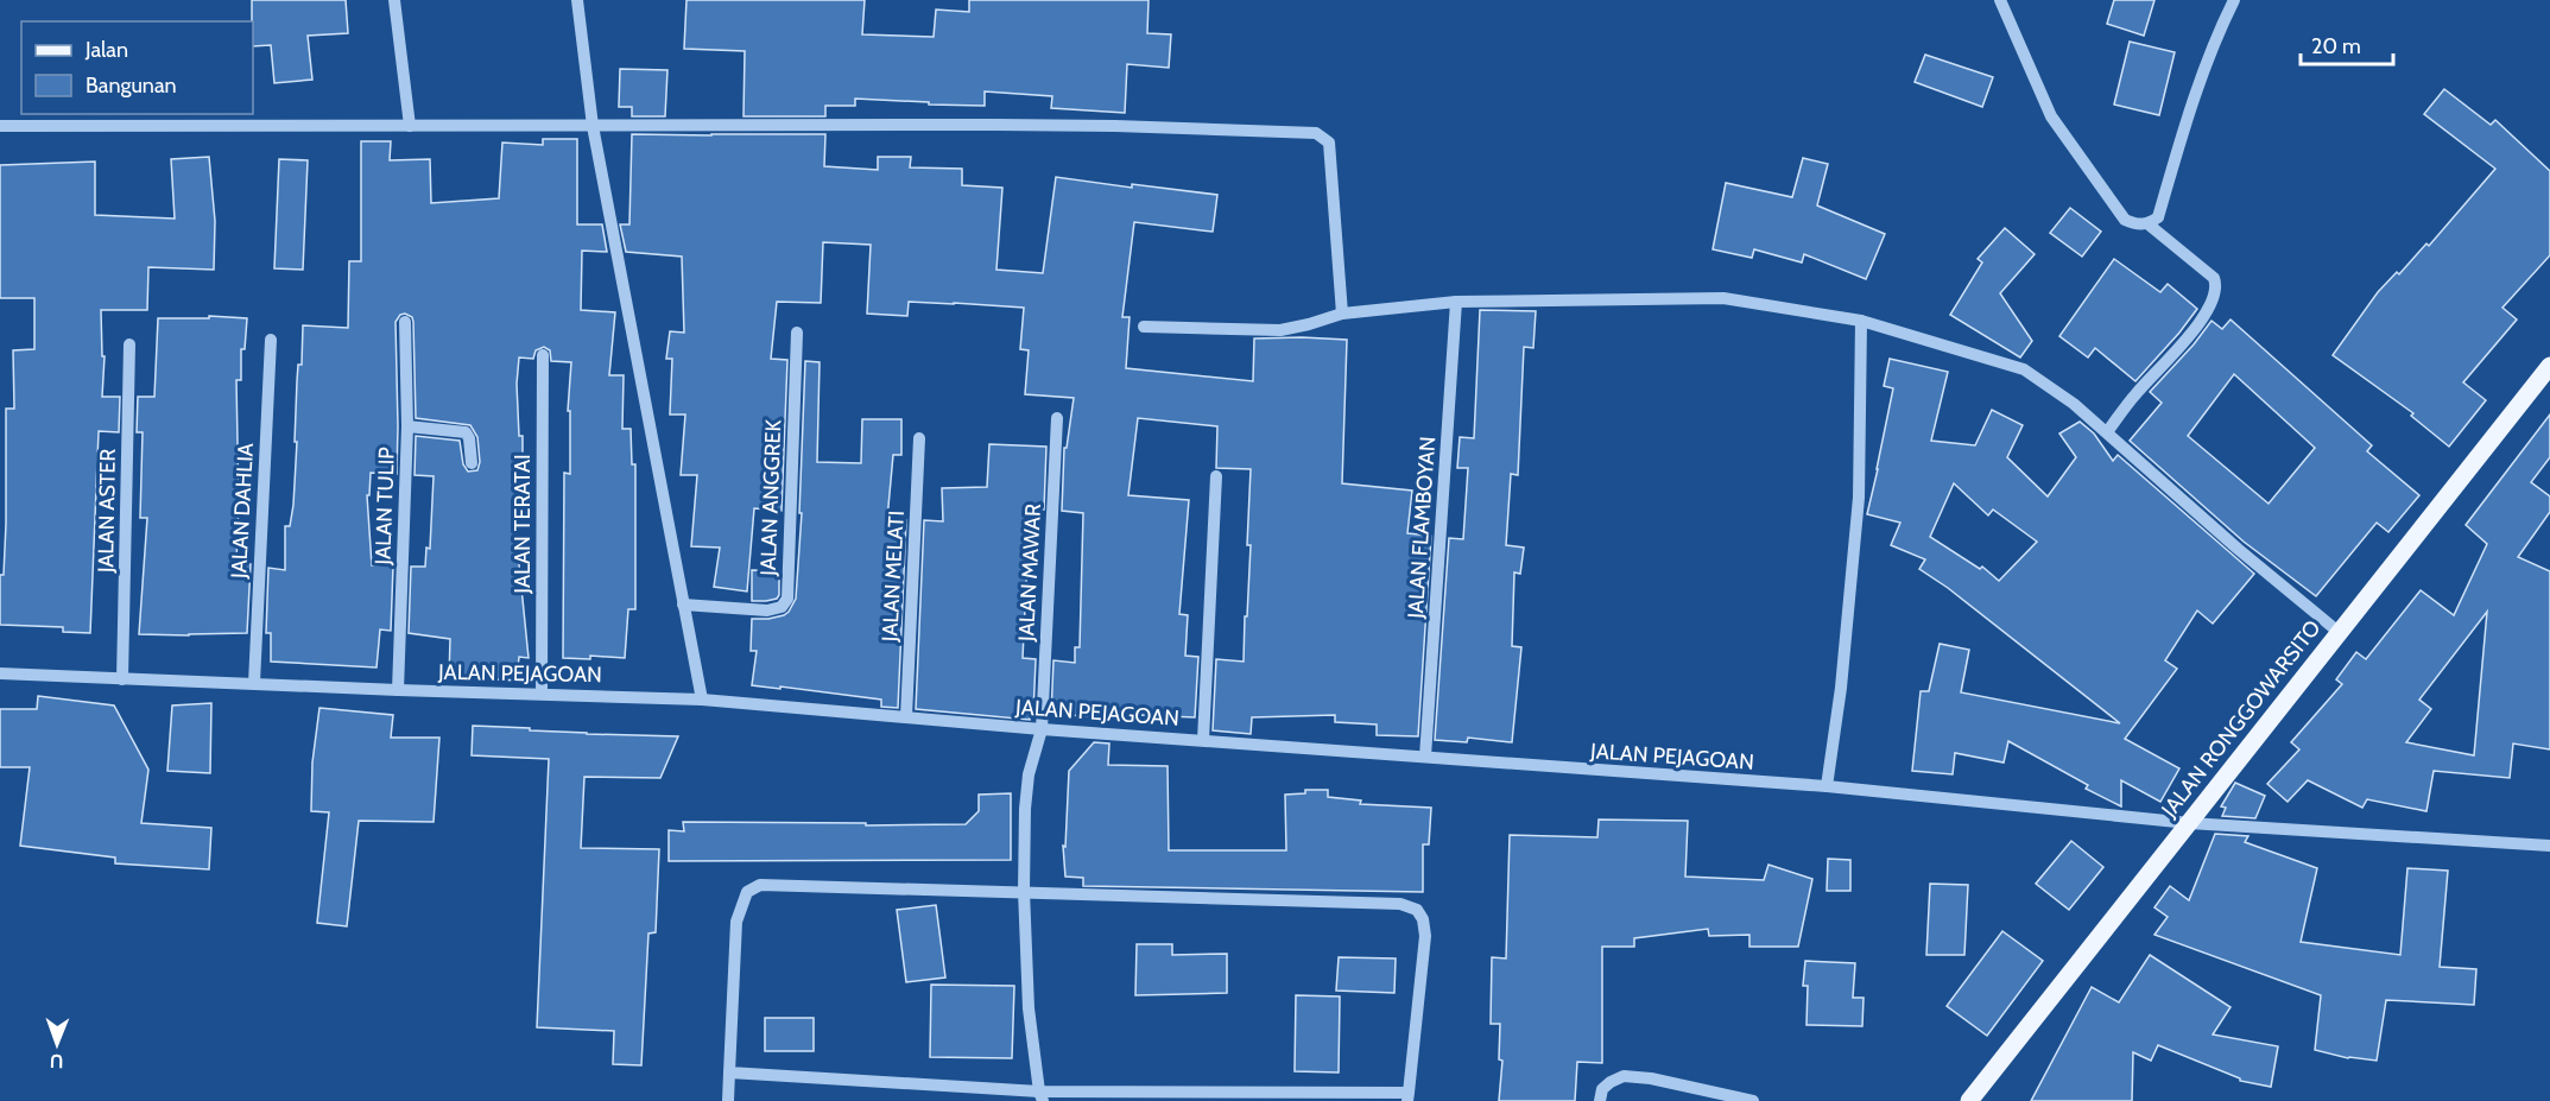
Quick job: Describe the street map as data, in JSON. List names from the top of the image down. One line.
{"streets":{"main road":["JALAN RONGGOWARSITO"],"street":["JALAN ANGGREK","JALAN TULIP","JALAN ASTER","JALAN DAHLIA","JALAN TERATAI","JALAN FLAMBOYAN","JALAN MAWAR","JALAN MELATI","JALAN PEJAGOAN"]},"crossings":[["JALAN TULIP","JALAN PEJAGOAN"],["JALAN ASTER","JALAN PEJAGOAN"],["JALAN DAHLIA","JALAN PEJAGOAN"],["JALAN TERATAI","JALAN PEJAGOAN"],["JALAN FLAMBOYAN","JALAN PEJAGOAN"],["JALAN MAWAR","JALAN PEJAGOAN"],["JALAN MELATI","JALAN PEJAGOAN"],["JALAN PEJAGOAN","JALAN RONGGOWARSITO"]],"legend":["Jalan","Bangunan"],"scale_bar":"20 m","north":"bottom"}
